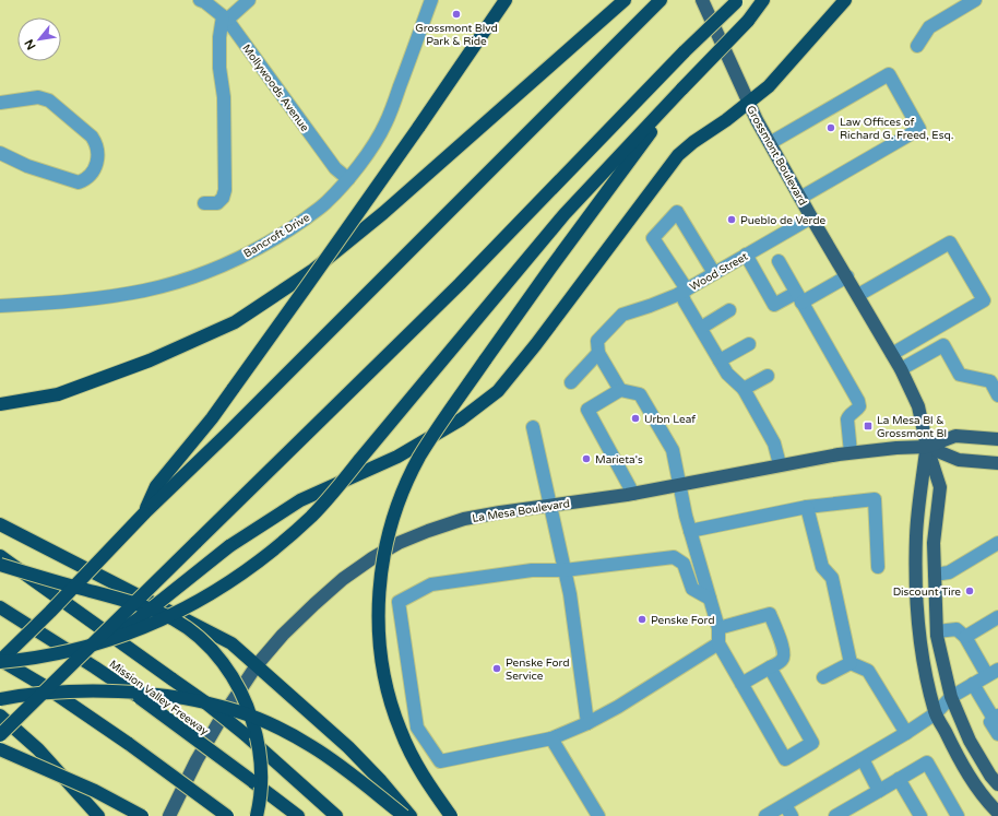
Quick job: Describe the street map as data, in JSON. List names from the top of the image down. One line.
{"streets":{"highway":["Mission Valley Freeway"],"main road":["Grossmont Boulevard","La Mesa Boulevard"],"street":["Mollywoods Avenue","Bancroft Drive","Wood Street"]},"crossings":[["Mollywoods Avenue","Bancroft Drive"],["Grossmont Boulevard","Wood Street"],["Grossmont Boulevard","La Mesa Boulevard"]],"places":{"other":["Grossmont Blvd Park & Ride","Law Offices of Richard G. Freed, Esq.","Pueblo de Verde","Urbn Leaf","Marieta's","Discount Tire","Penske Ford","Penske Ford Service"],"transit":["La Mesa Bl & Grossmont Bl"]},"north":"bottom left"}
